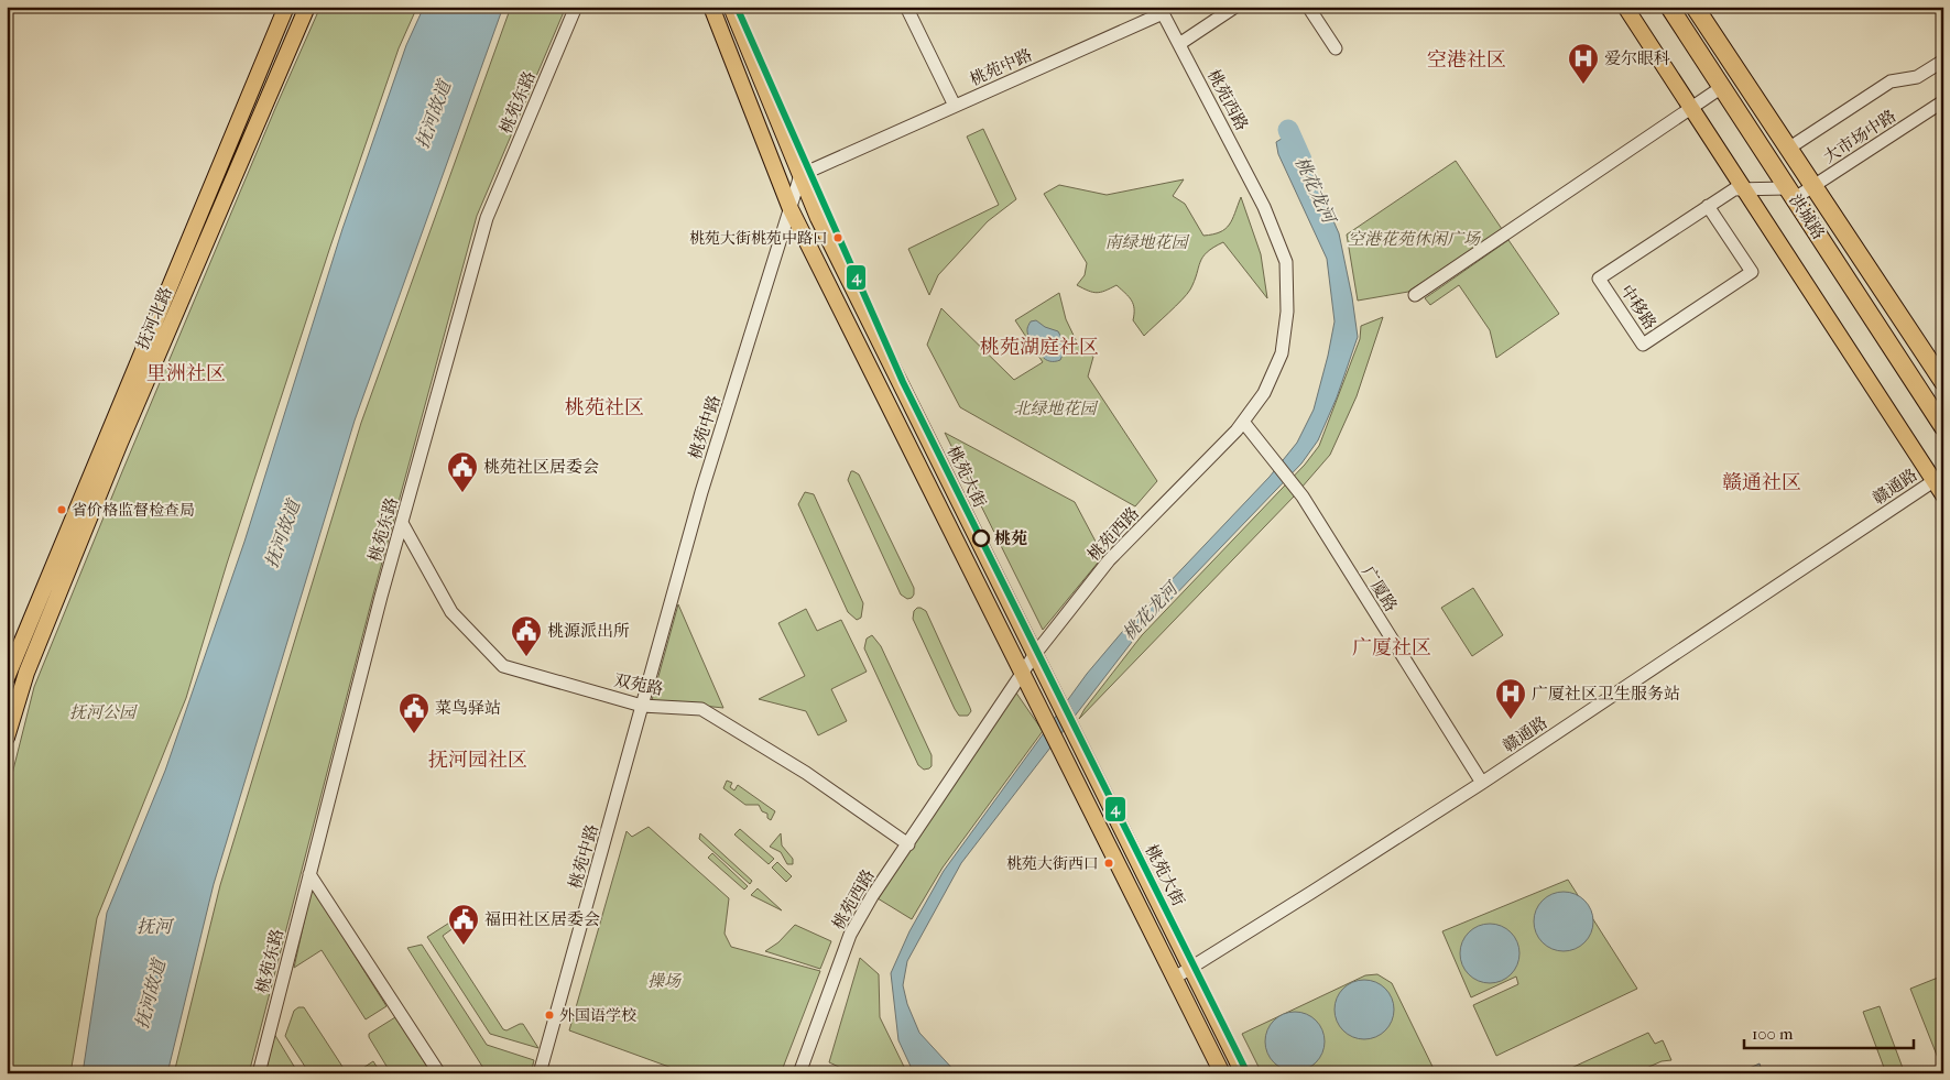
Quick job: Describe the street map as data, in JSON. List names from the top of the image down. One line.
{"streets":{"highway":["洪城路"],"main road":["抚河北路","桃苑大街"],"street":["桃苑中路","桃苑西路","桃苑东路","大市场中路","中移路","赣通路","广厦路","双苑路"]},"crossings":[["桃苑中路","桃苑西路"],["桃苑中路","桃苑大街"],["桃苑中路","双苑路"],["桃苑西路","桃苑大街"],["桃苑西路","广厦路"],["桃苑西路","双苑路"],["桃苑东路","双苑路"],["大市场中路","洪城路"],["大市场中路","中移路"],["洪城路","中移路"],["桃苑大街","赣通路"],["赣通路","广厦路"]],"districts":["空港社区","桃苑湖庭社区","里洲社区","桃苑社区","赣通社区","广厦社区","抚河园社区"],"water":["抚河故道","桃花龙河","抚河"],"parks":["空港花苑休闲广场","南绿地花园","北绿地花园","抚河公园","操场"],"places":{"hospital":["爱尔眼科","广厦社区卫生服务站"],"other":["桃苑大街桃苑中路口","省价格监督检查局","桃苑","桃苑大街西口","外国语学校"],"public building":["桃苑社区居委会","桃源派出所","菜鸟驿站","福田社区居委会"]},"lines":["transit line 4"],"scale_bar":"100 m"}
